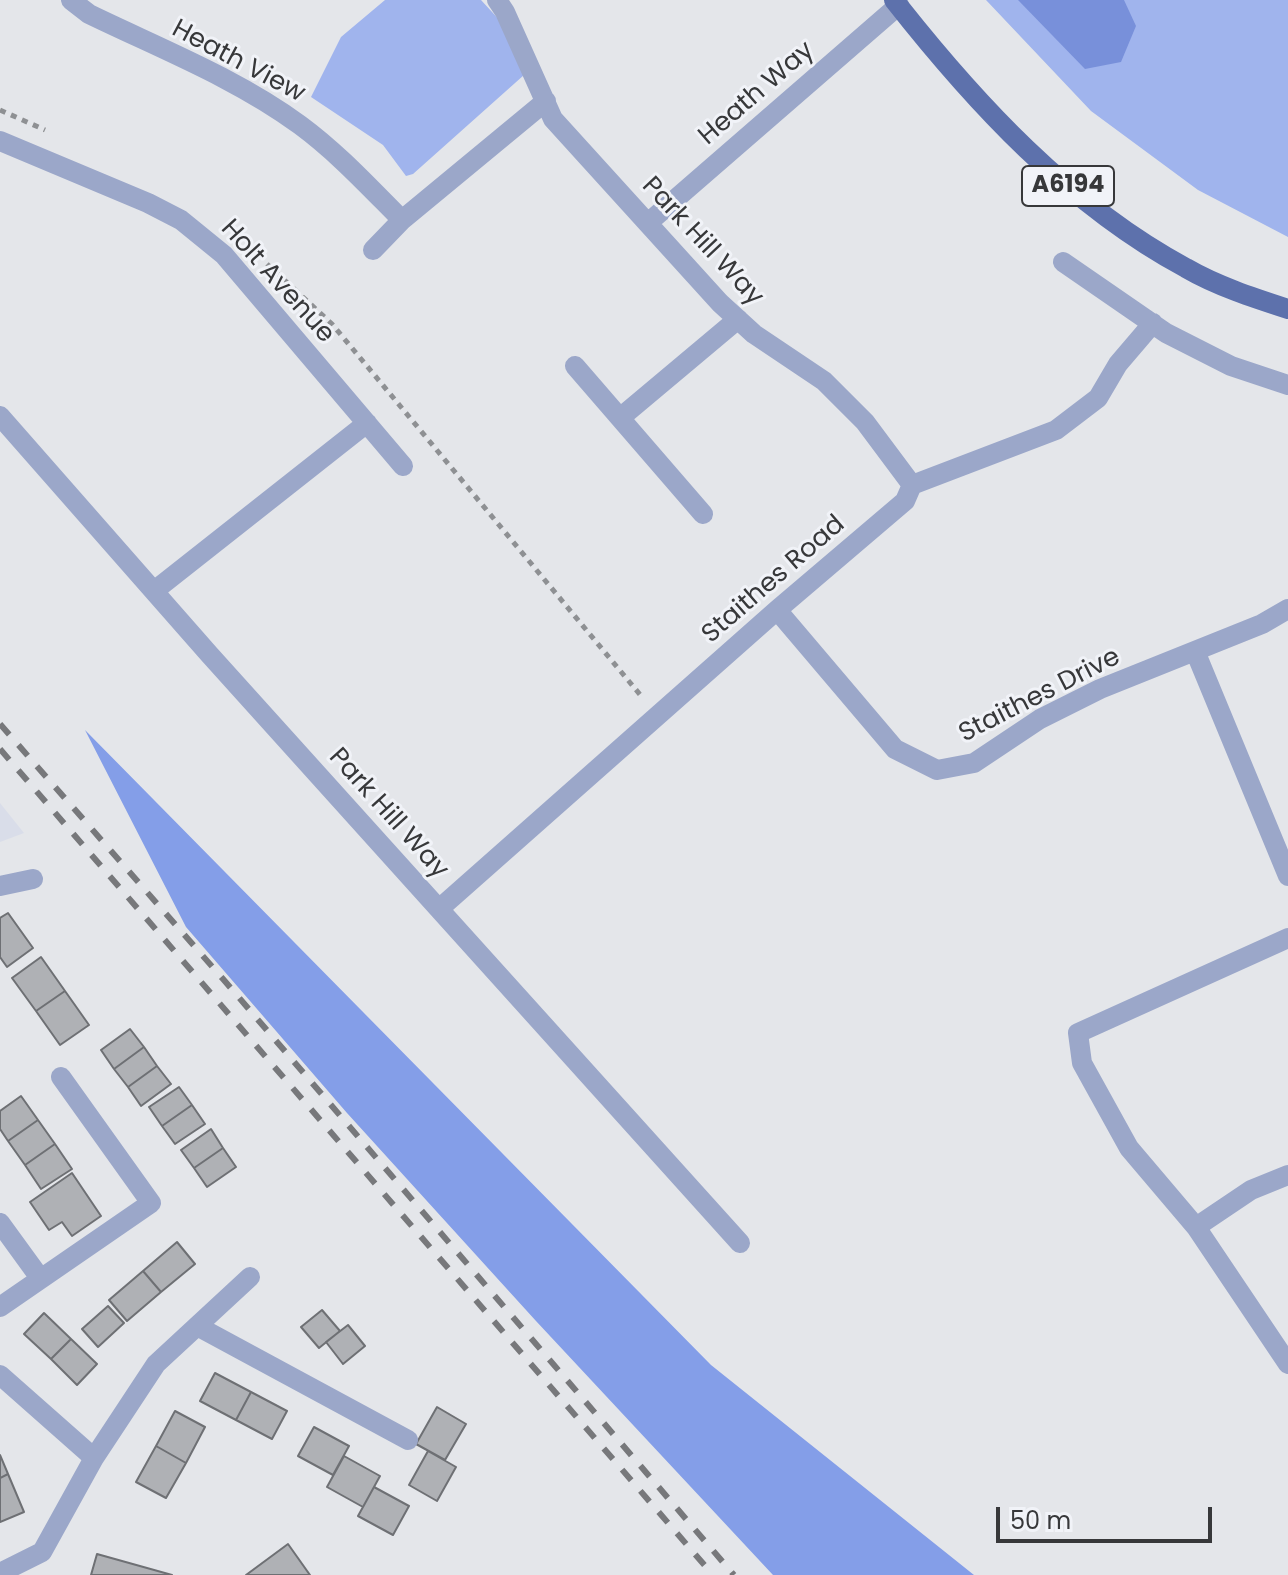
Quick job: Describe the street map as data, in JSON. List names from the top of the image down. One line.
{"streets":{"main road":["A6194"],"street":["Heath View","Heath Way","Park Hill Way","Holt Avenue","Staithes Road","Staithes Drive"]},"crossings":[["Heath Way","A6194"],["Heath Way","Park Hill Way"],["Park Hill Way","Staithes Road"],["Staithes Road","Staithes Drive"]],"scale_bar":"50 m"}
